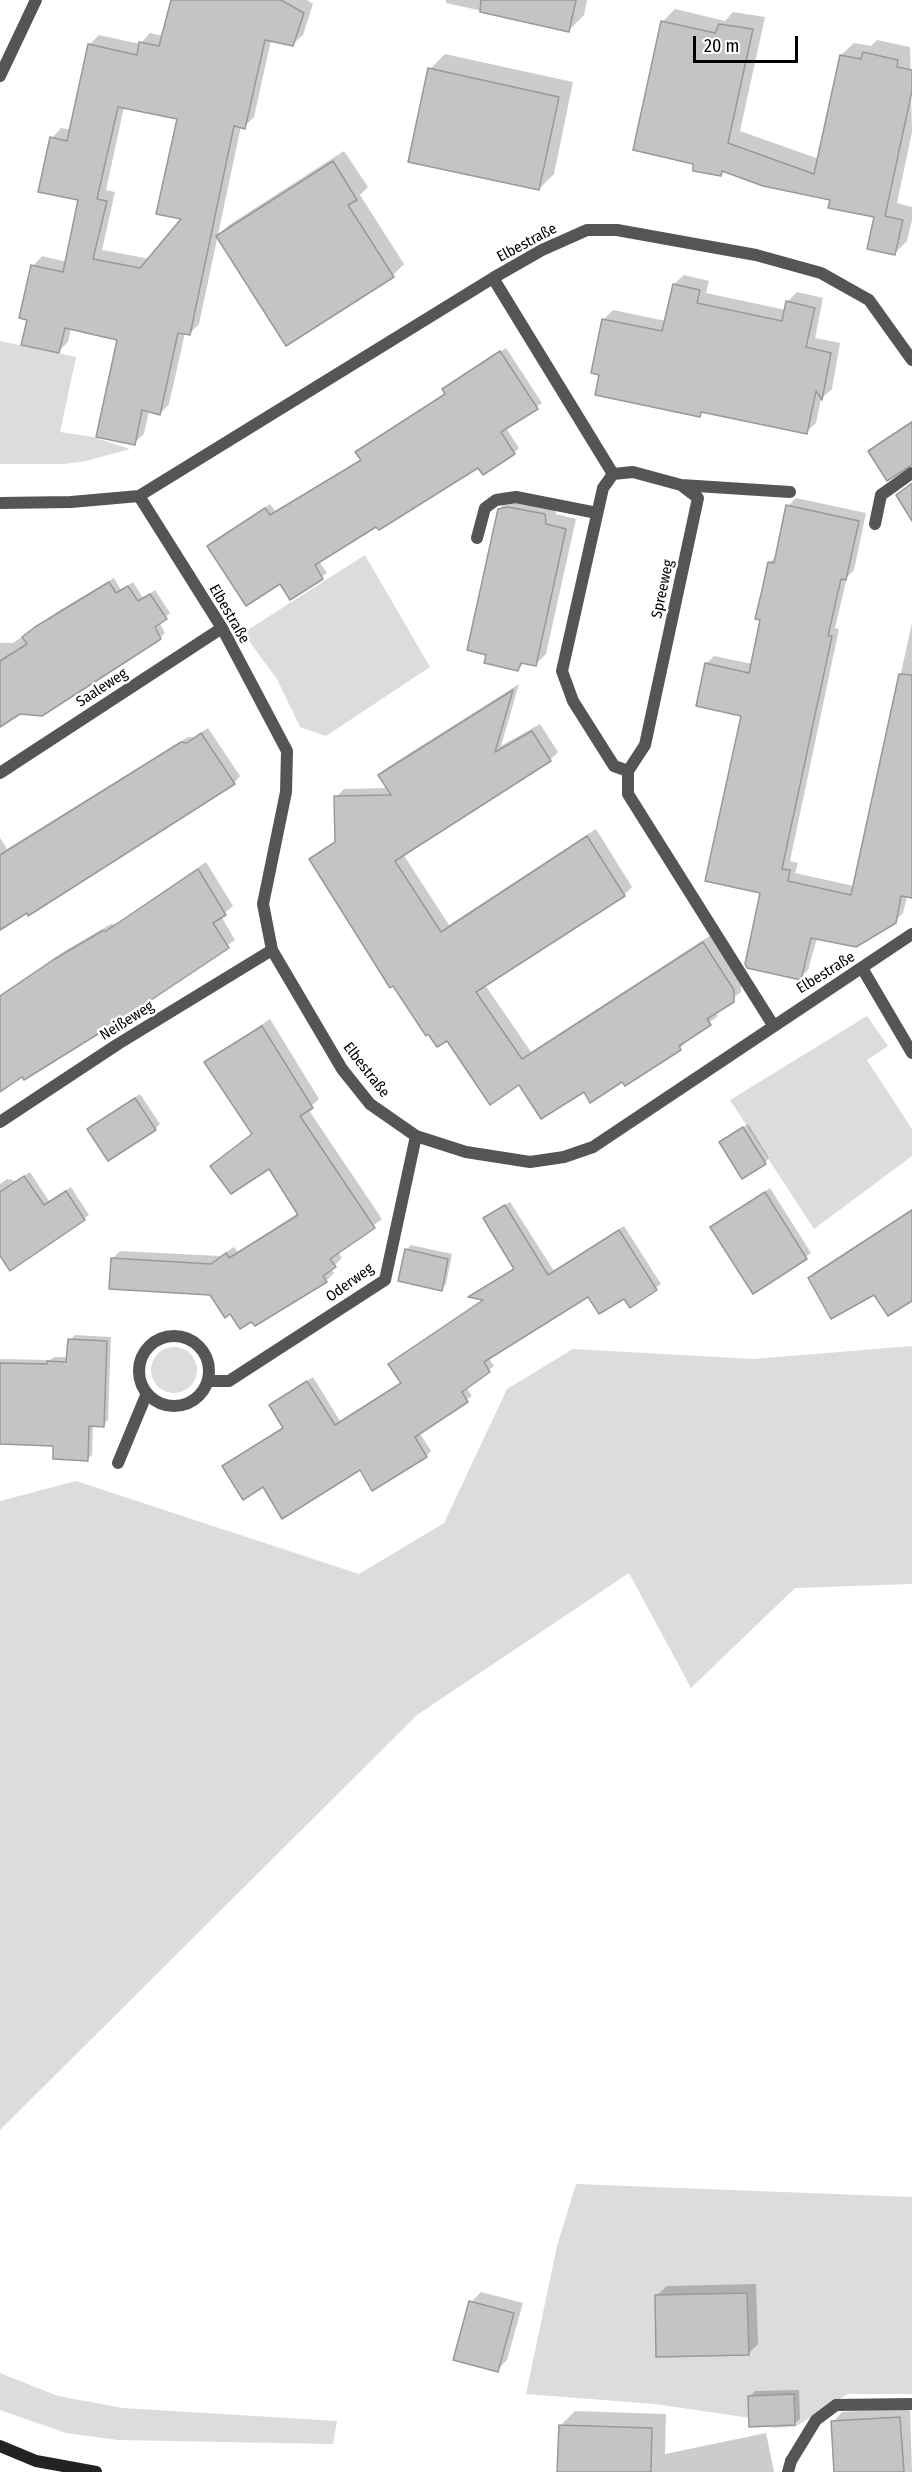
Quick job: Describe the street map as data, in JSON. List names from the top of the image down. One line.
{"streets":{"street":["Elbestraße","Spreeweg","Saaleweg","Neißeweg","Oderweg"]},"crossings":[["Elbestraße","Saaleweg"],["Elbestraße","Neißeweg"],["Elbestraße","Oderweg"]],"scale_bar":"20 m"}
